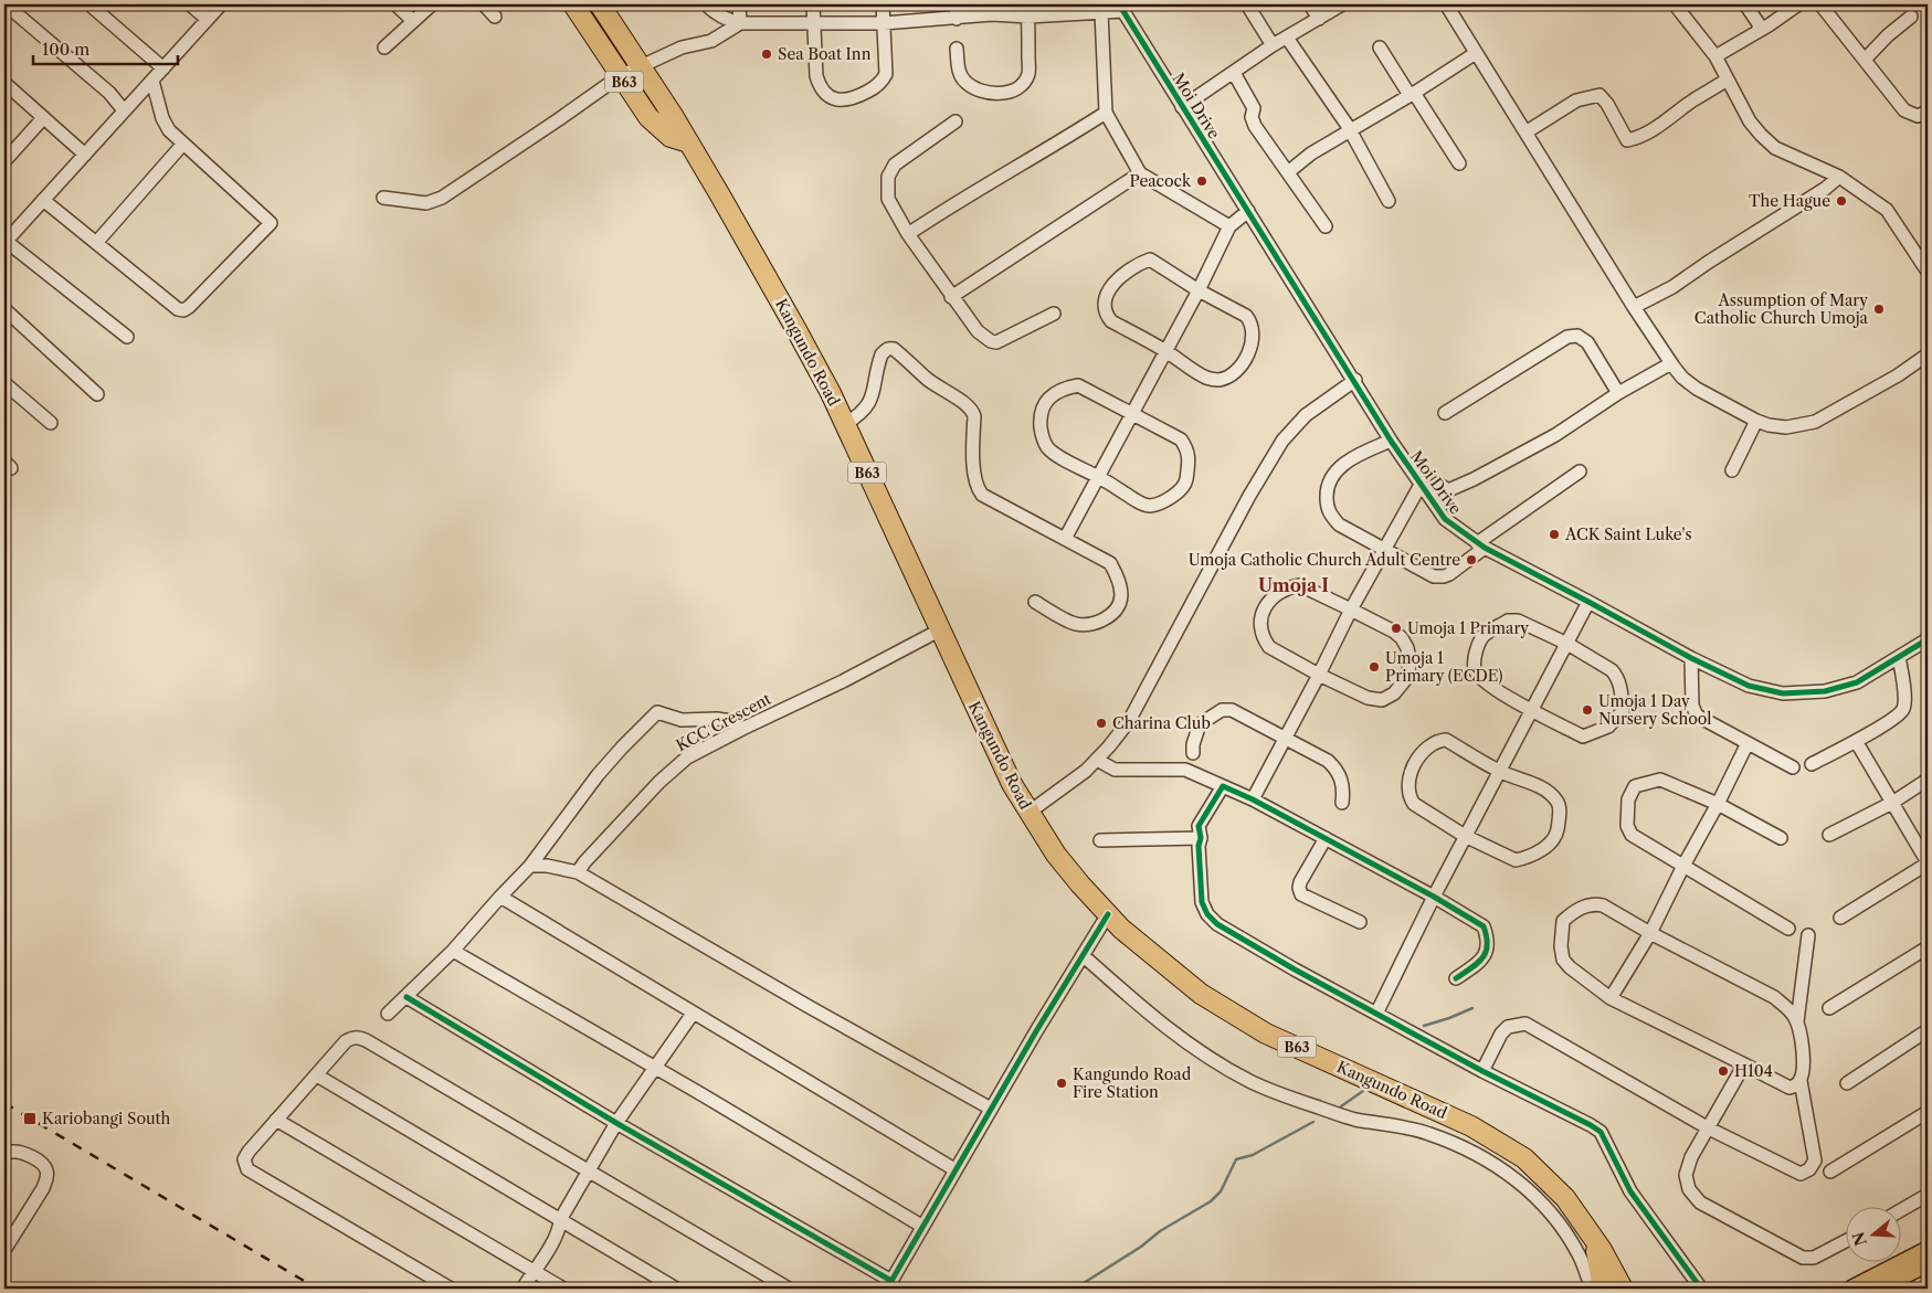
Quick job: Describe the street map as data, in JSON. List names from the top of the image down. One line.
{"streets":{"highway":["B63","Kangundo Road"],"street":["Moi Drive","KCC Crescent"]},"crossings":[["B63","Kangundo Road"],["Kangundo Road","KCC Crescent"]],"districts":["Umoja I"],"places":{"other":["Sea Boat Inn","Peacock","The Hague","Assumption of Mary Catholic Church Umoja","ACK Saint Luke's","Umoja Catholic Church Adult Centre","Umoja 1 Primary","Umoja 1 Primary (ECDE)","Umoja 1 Day Nursery School","Charina Club","H104","Kangundo Road Fire Station"],"transit":["Kariobangi South"]},"scale_bar":"100 m","north":"left"}
